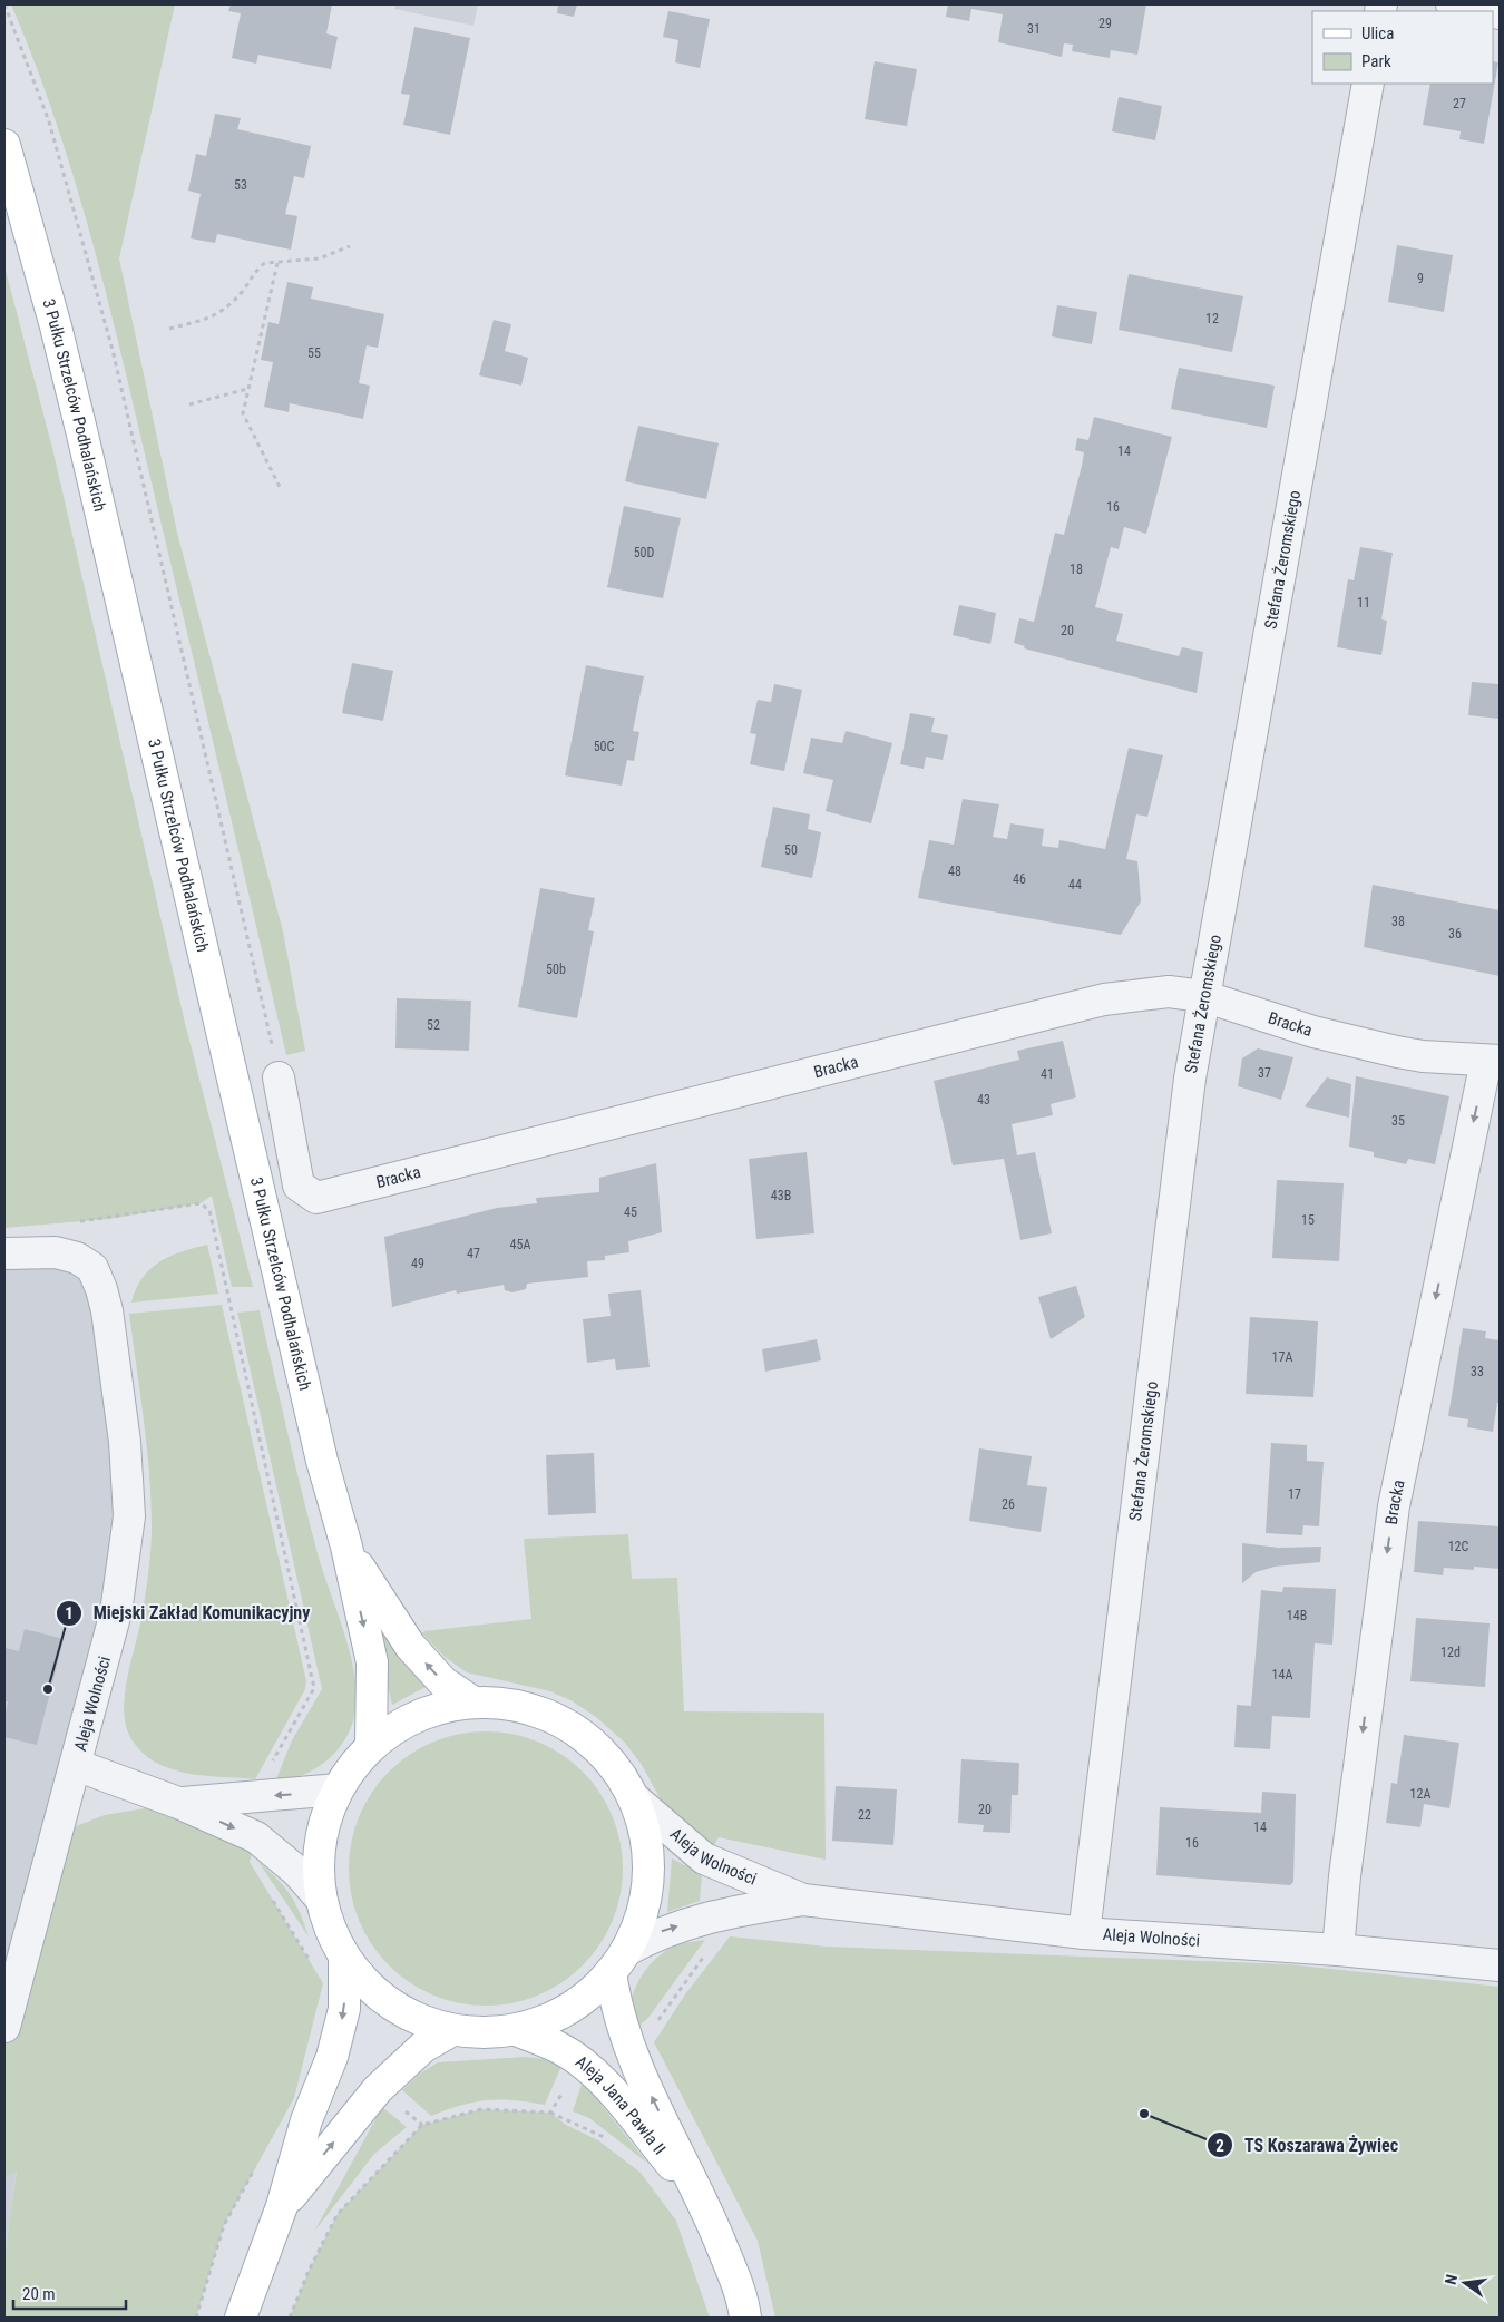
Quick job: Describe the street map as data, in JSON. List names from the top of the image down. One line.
{"streets":{"main road":["3 Pułku Strzelców Podhalańskich","Aleja Jana Pawła II"],"street":["Stefana Żeromskiego","Bracka","Aleja Wolności"]},"crossings":[["Stefana Żeromskiego","Bracka"],["Stefana Żeromskiego","Aleja Wolności"],["Bracka","Aleja Wolności"],["Aleja Wolności","Aleja Jana Pawła II"]],"one_way":["Bracka","Aleja Jana Pawła II"],"places":["Miejski Zakład Komunikacyjny","TS Koszarawa Żywiec"],"house_numbers":["29","31","27","53","9","12","55","14","16","50D","18","11","20","50C","50","48","46","44","38","36","50b","52","37","41","43","35","43B","45","15","45A","47","49","17A","33","17","26","12C","14B","12d","14A","12A","20","22","14","16"],"legend":["Ulica","Park"],"scale_bar":"20 m","north":"left"}
